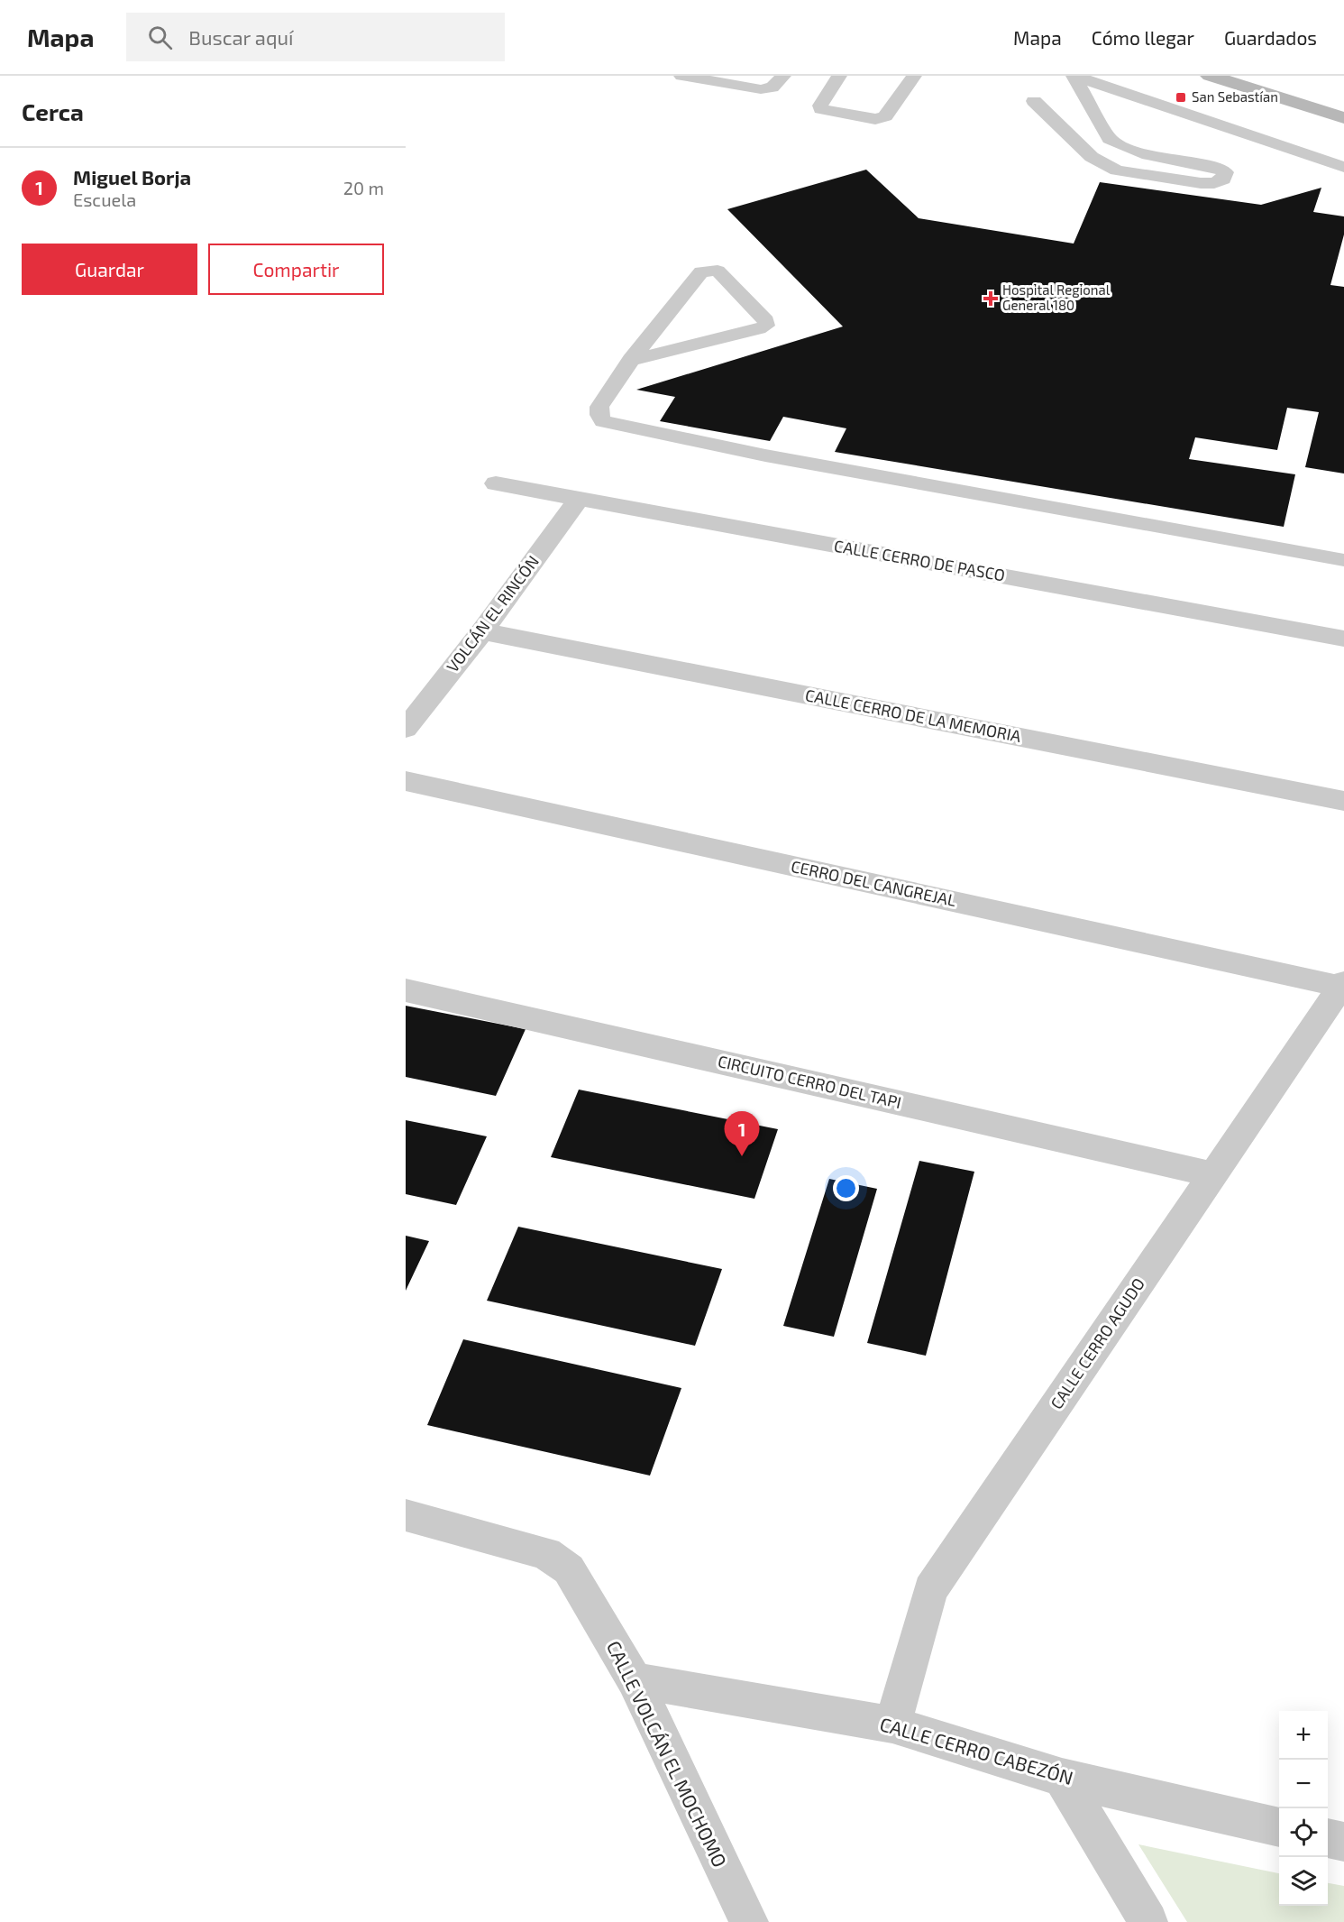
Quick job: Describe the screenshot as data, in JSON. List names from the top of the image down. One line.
{"streets":{"street":["CALLE CERRO DE PASCO","VOLCÁN EL RINCÓN","CALLE CERRO DE LA MEMORIA","CERRO DEL CANGREJAL","CIRCUITO CERRO DEL TAPI","CALLE CERRO AGUDO","CALLE CERRO CABEZÓN","CALLE VOLCÁN EL MOCHOMO"]},"crossings":[["CALLE CERRO DE PASCO","VOLCÁN EL RINCÓN"],["VOLCÁN EL RINCÓN","CALLE CERRO DE LA MEMORIA"],["CERRO DEL CANGREJAL","CALLE CERRO AGUDO"],["CIRCUITO CERRO DEL TAPI","CALLE CERRO AGUDO"],["CALLE CERRO AGUDO","CALLE CERRO CABEZÓN"],["CALLE CERRO CABEZÓN","CALLE VOLCÁN EL MOCHOMO"]],"places":{"transit":["San Sebastían"],"health":["Hospital Regional General 180"]},"page":{"header":"Mapa","search":"Buscar aquí","nav":["Mapa","Cómo llegar","Guardados"],"heading":"Cerca","list":[{"mark":"1","name":"Miguel Borja","note":"Escuela","value":"20 m"}],"buttons":["Guardar","Compartir"],"pins":"1","map_buttons":["+","−"]}}
